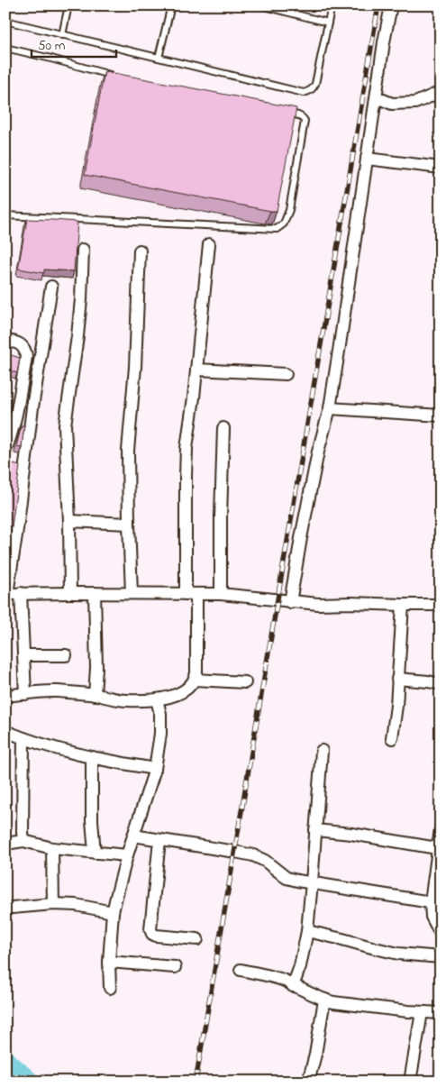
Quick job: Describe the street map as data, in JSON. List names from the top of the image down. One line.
{"scale_bar":"50 m"}
